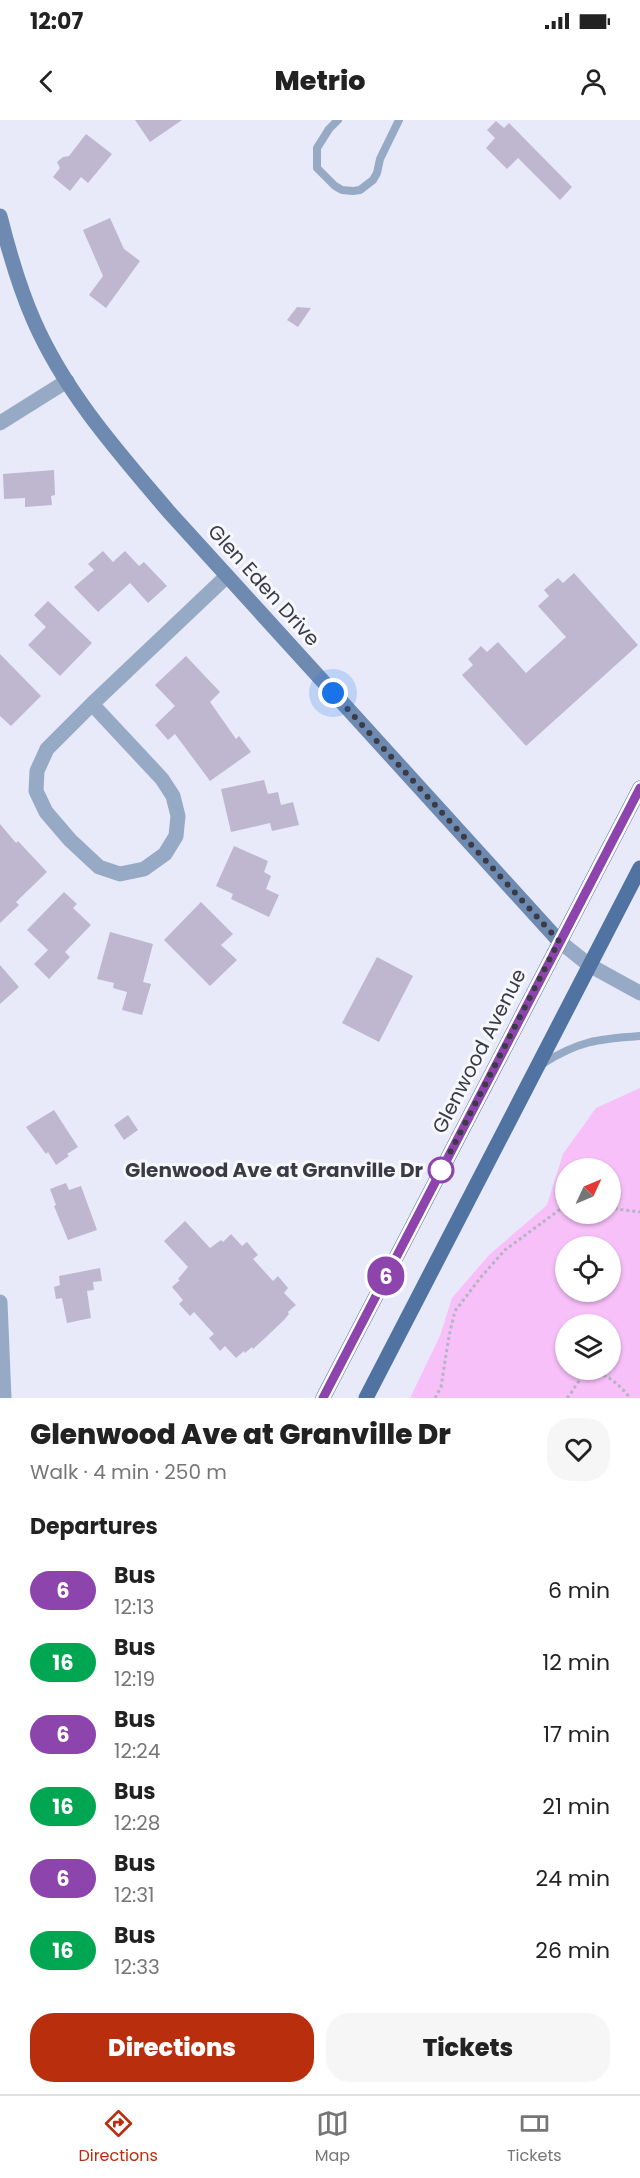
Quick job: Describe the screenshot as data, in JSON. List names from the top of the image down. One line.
{"streets":{"main road":["Glen Eden Drive","Glenwood Avenue"]},"crossings":[["Glen Eden Drive","Glenwood Avenue"]],"places":["Glenwood Ave at Granville Dr"],"lines":["bus line 6"],"north":"top right","page":{"status":"12:07","header":"Metrio","on_map":"6","heading":[["Glenwood Ave at Granville Dr","Walk · 4 min · 250 m"],"Departures"],"list":[{"mark":"6","name":"Bus","note":"12:13","value":"6 min"},{"mark":"16","name":"Bus","note":"12:19","value":"12 min"},{"mark":"6","name":"Bus","note":"12:24","value":"17 min"},{"mark":"16","name":"Bus","note":"12:28","value":"21 min"},{"mark":"6","name":"Bus","note":"12:31","value":"24 min"},{"mark":"16","name":"Bus","note":"12:33","value":"26 min"}],"buttons":["Directions","Tickets"],"tabs":["Directions","Map","Tickets"]}}
